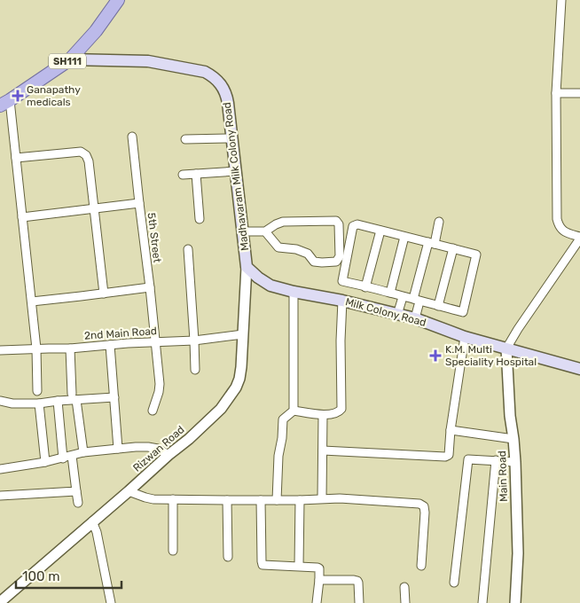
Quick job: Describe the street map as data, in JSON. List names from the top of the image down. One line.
{"streets":{"main road":["SH111","Madhavaram Milk Colony Road","Milk Colony Road"],"street":["5th Street","2nd Main Road","Rizwan Road","Main Road"]},"crossings":[["SH111","Madhavaram Milk Colony Road"],["Madhavaram Milk Colony Road","Milk Colony Road"],["Madhavaram Milk Colony Road","Rizwan Road"],["5th Street","2nd Main Road"],["Milk Colony Road","Rizwan Road"],["Milk Colony Road","Main Road"],["2nd Main Road","Rizwan Road"]],"places":{"health":["Ganapathy medicals","K.M. Multi Speciality Hospital"]},"scale_bar":"100 m"}
